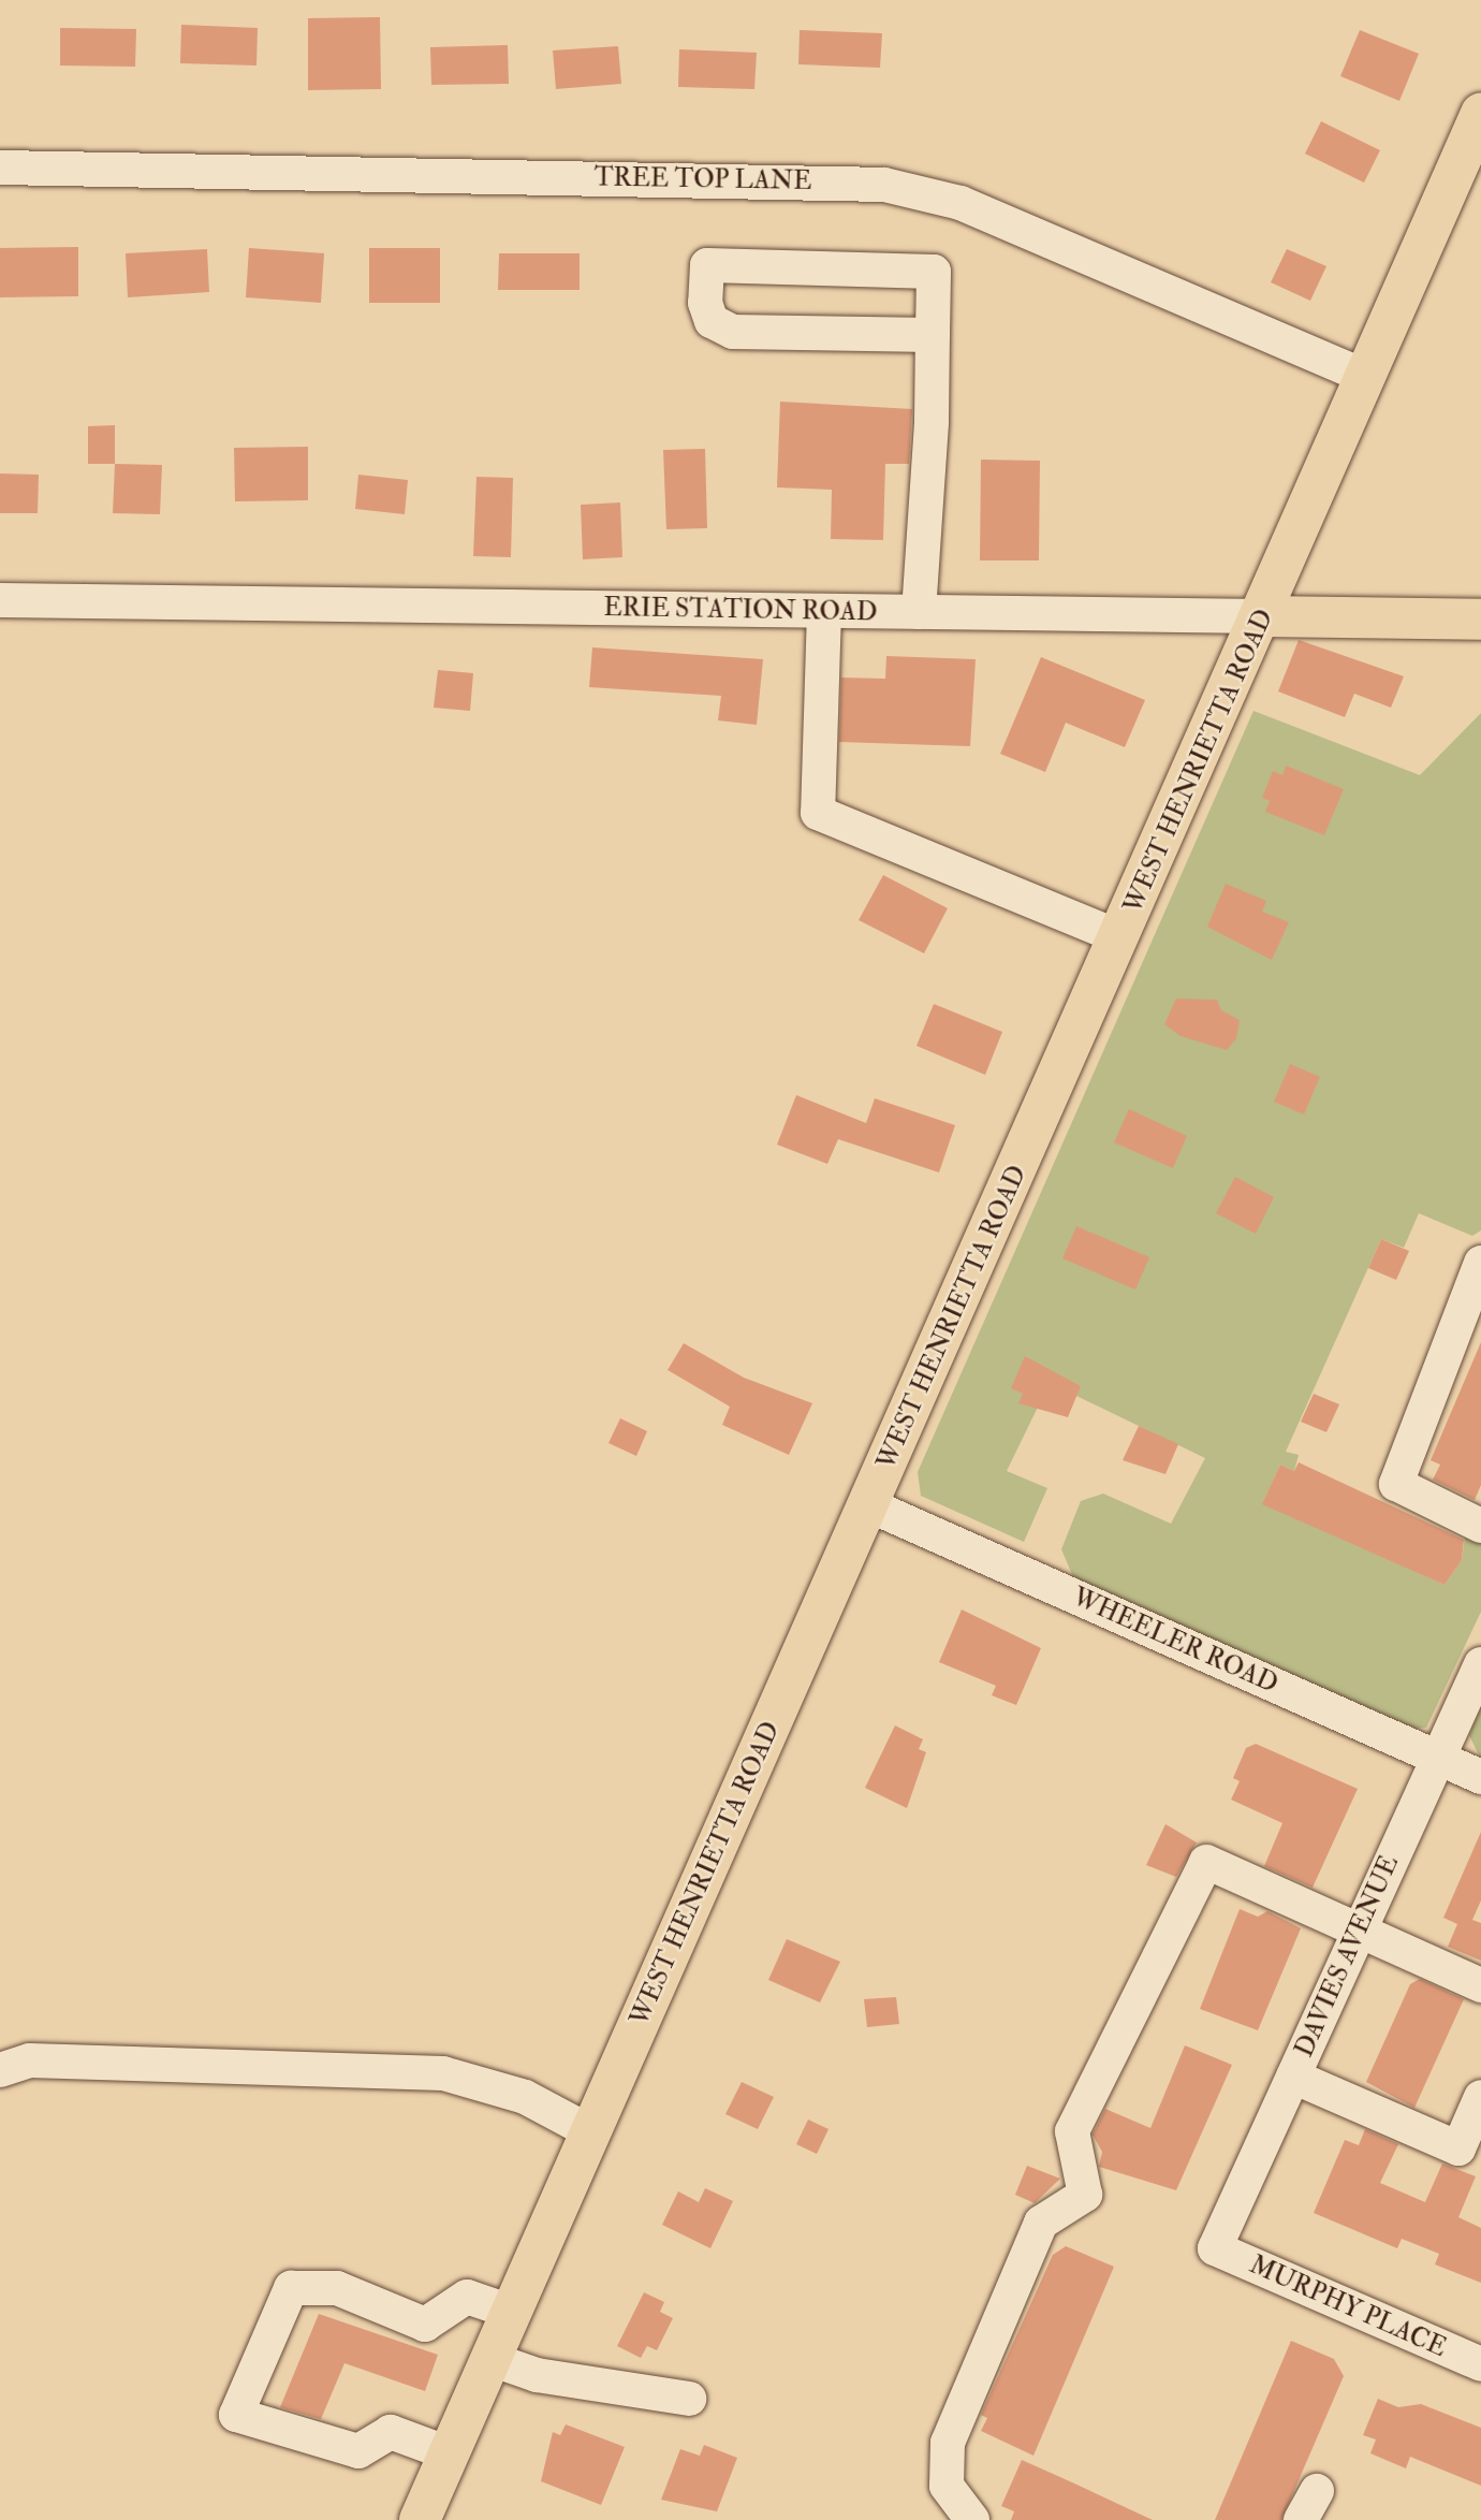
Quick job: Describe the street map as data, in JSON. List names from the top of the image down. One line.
{"streets":{"main road":["ERIE STATION ROAD","WEST HENRIETTA ROAD"],"street":["TREE TOP LANE","WHEELER ROAD","DAVIES AVENUE","MURPHY PLACE"]},"crossings":[["TREE TOP LANE","WEST HENRIETTA ROAD"],["ERIE STATION ROAD","WEST HENRIETTA ROAD"],["WEST HENRIETTA ROAD","WHEELER ROAD"],["WHEELER ROAD","DAVIES AVENUE"],["DAVIES AVENUE","MURPHY PLACE"]]}
